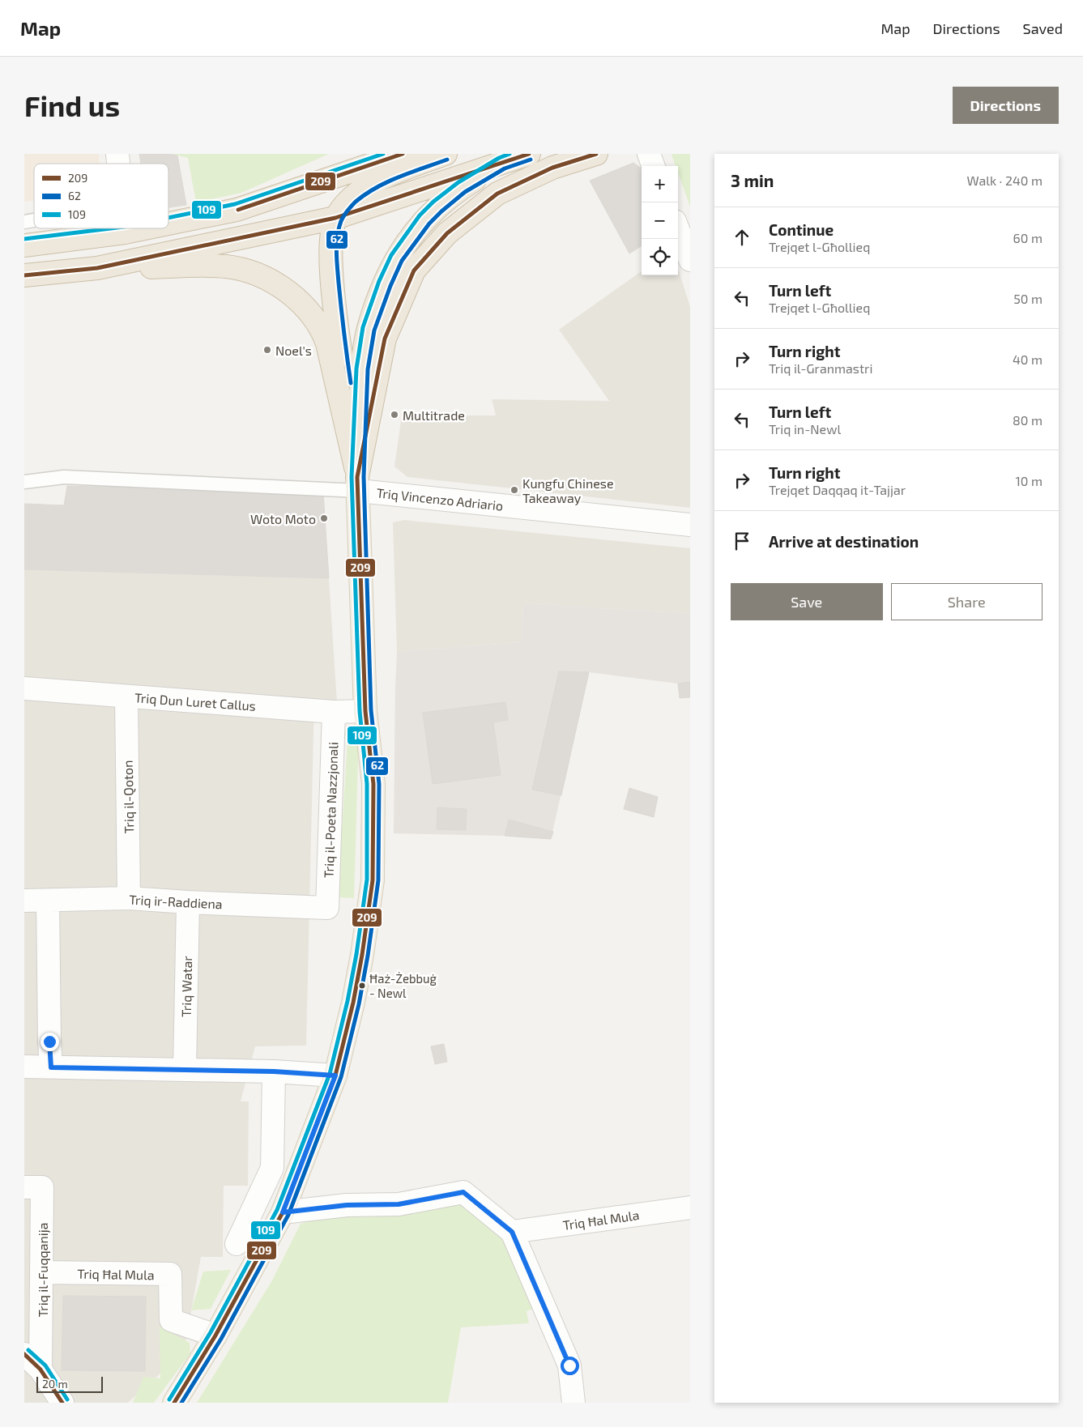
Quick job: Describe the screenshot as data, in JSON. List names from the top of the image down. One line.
{"streets":{"street":["Triq Vincenzo Adriario","Triq Dun Luret Callus","Triq il-Qoton","Triq il-Poeta Nazzjonali","Triq ir-Raddiena","Triq Watar","Triq Ħal Mula","Triq il-Fuqqanija"]},"crossings":[["Triq Dun Luret Callus","Triq il-Qoton"],["Triq Dun Luret Callus","Triq il-Poeta Nazzjonali"],["Triq il-Qoton","Triq ir-Raddiena"],["Triq il-Poeta Nazzjonali","Triq ir-Raddiena"],["Triq ir-Raddiena","Triq Watar"],["Triq Ħal Mula","Triq il-Fuqqanija"]],"places":["Noel's","Multitrade","Kungfu Chinese Takeaway","Woto Moto","Ħaż-Żebbuġ - Newl"],"lines":["transit line 209","transit line 109","transit line 62"],"legend":["209","62","109"],"scale_bar":"20 m","page":{"header":"Map","nav":["Map","Directions","Saved"],"buttons":["Directions",["Save","Share"]],"title":"Find us","heading":["3 min","Walk · 240 m"],"map_buttons":["+","−"],"list":[["Continue","Trejqet l-Għollieq","60 m"],["Turn left","Trejqet l-Għollieq","50 m"],["Turn right","Triq il-Granmastri","40 m"],["Turn left","Triq in-Newl","80 m"],["Turn right","Trejqet Daqqaq it-Tajjar","10 m"],"Arrive at destination"],"scale":"20 m"}}
